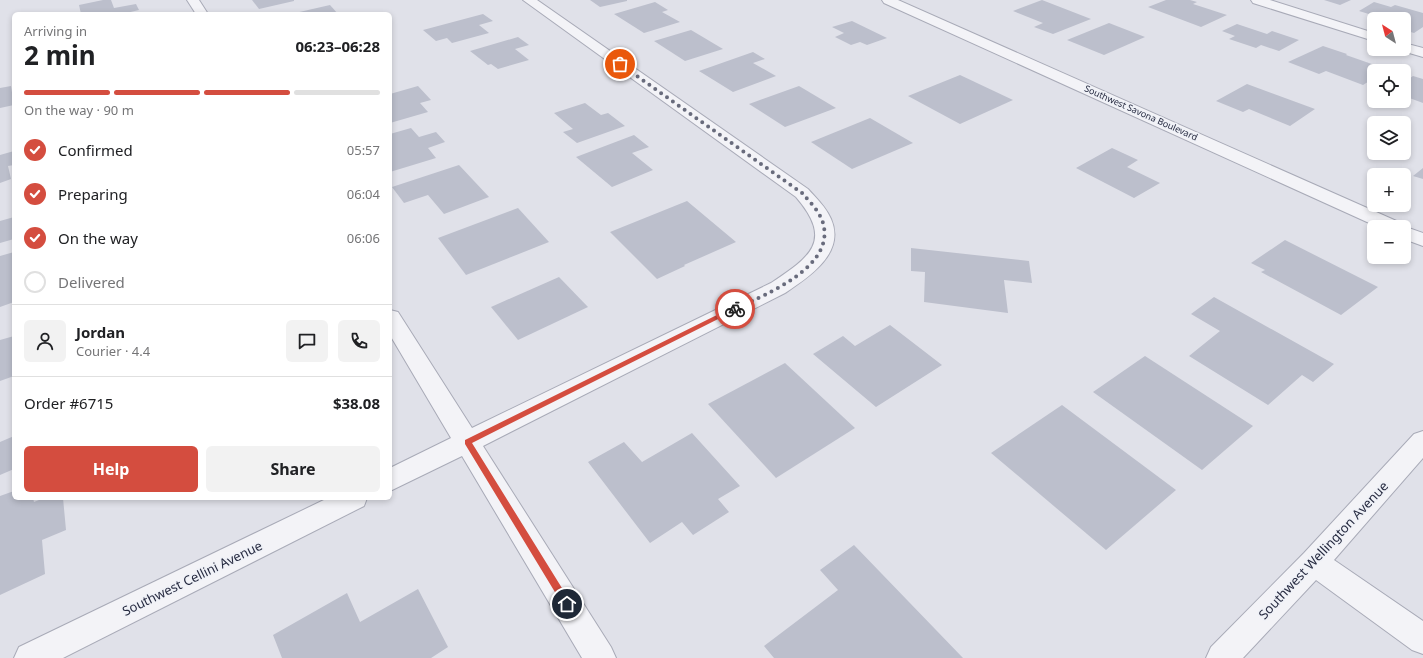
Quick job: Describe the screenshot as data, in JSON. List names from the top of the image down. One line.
{"streets":{"street":["Southwest Savona Boulevard","Southwest Wellington Avenue","Southwest Cellini Avenue"]},"north":"top left","page":{"map_buttons":["+","−"],"heading":["2 min","Arriving in","06:23–06:28"],"panel":["Jordan","Courier · 4.4","Order #6715","$38.08"],"bar":"On the way · 90 m","list":[["Confirmed","05:57"],["Preparing","06:04"],["On the way","06:06"],"Delivered"],"buttons":["Help","Share"]}}
